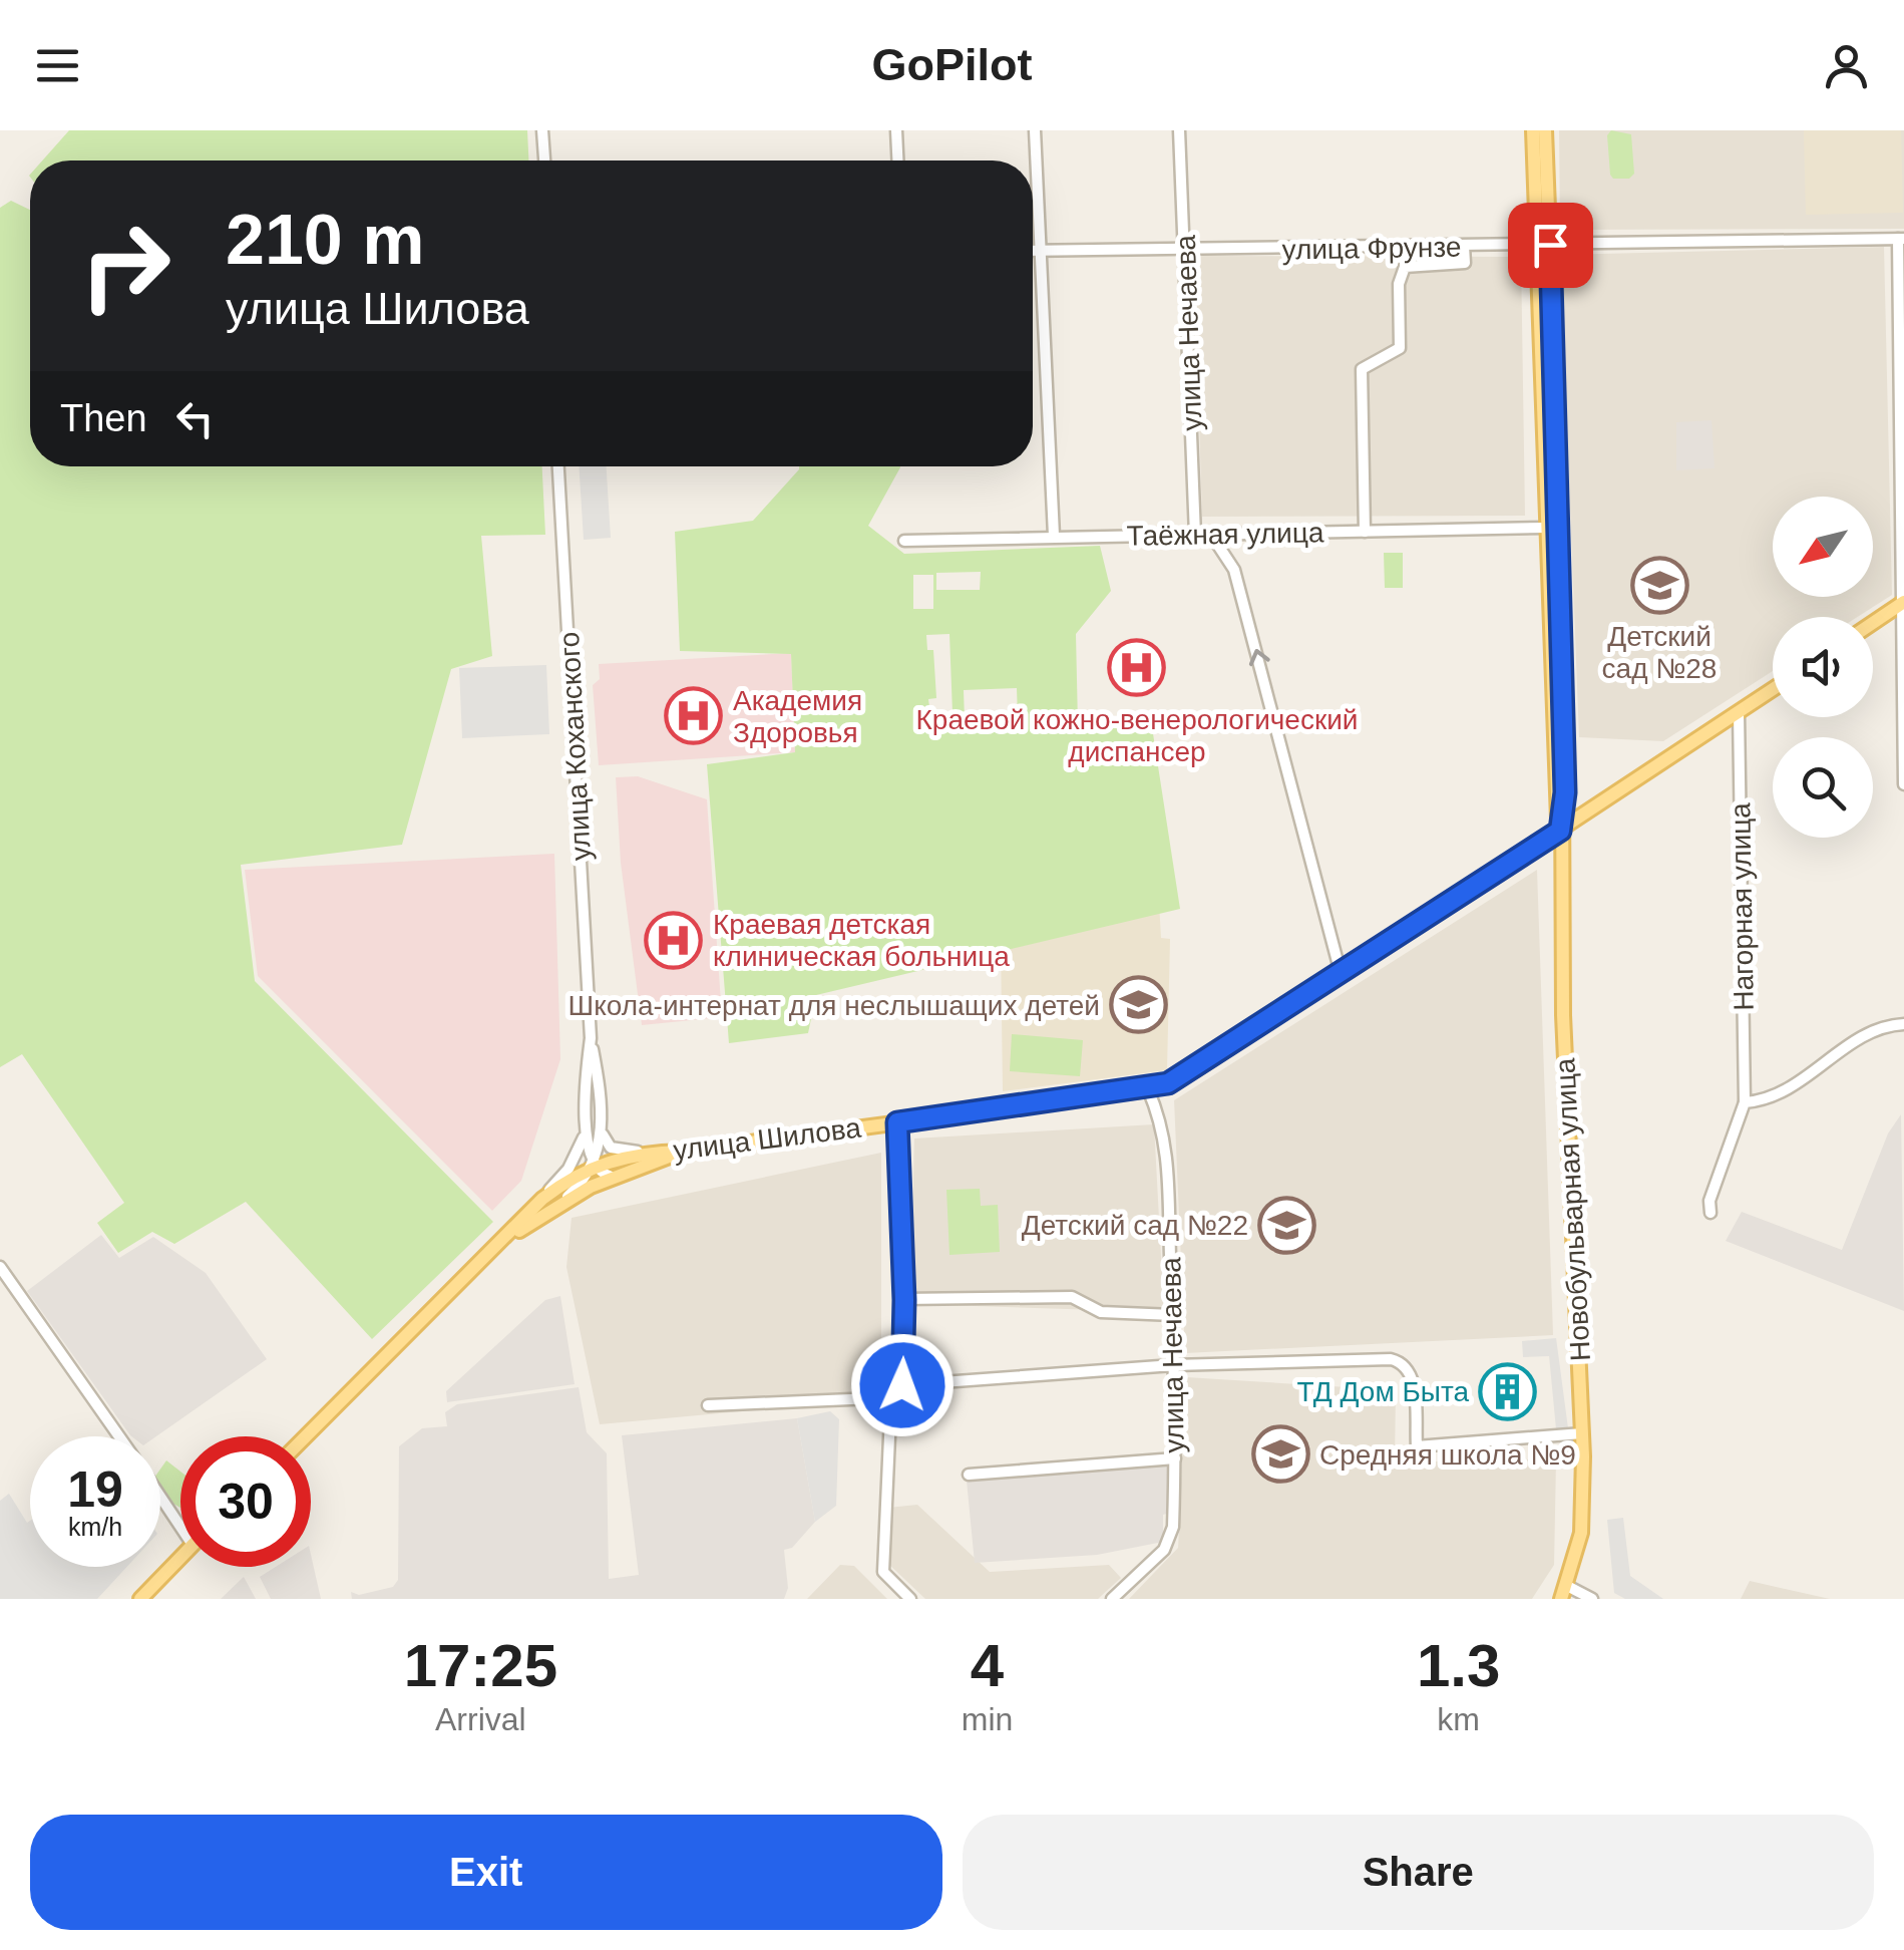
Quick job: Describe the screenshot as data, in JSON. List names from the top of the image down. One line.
{"streets":{"main road":["улица Шилова","Новобульварная улица"],"street":["улица Фрунзе","улица Нечаева","Таёжная улица","улица Коханского","Нагорная улица"]},"crossings":[["улица Фрунзе","улица Нечаева"],["улица Фрунзе","Новобульварная улица"],["улица Нечаева","Таёжная улица"],["улица Нечаева","улица Шилова"],["Таёжная улица","Новобульварная улица"],["Нагорная улица","улица Шилова"],["улица Шилова","Новобульварная улица"]],"places":{"school or university":["Детский сад №28","Школа-интернат для неслышащих детей","Детский сад №22","Средняя школа №9"],"hospital":["Краевой кожно-венерологический диспансер","Академия Здоровья","Краевая детская клиническая больница"],"building":["ТД Дом Быта"]},"north":"bottom left","page":{"header":"GoPilot","turn":["210 m","улица Шилова"],"then":"Then","speed":"19 km/h","limit":"30","eta":["17:25","Arrival","4","min","1.3","km"],"buttons":["Exit","Share"]}}
